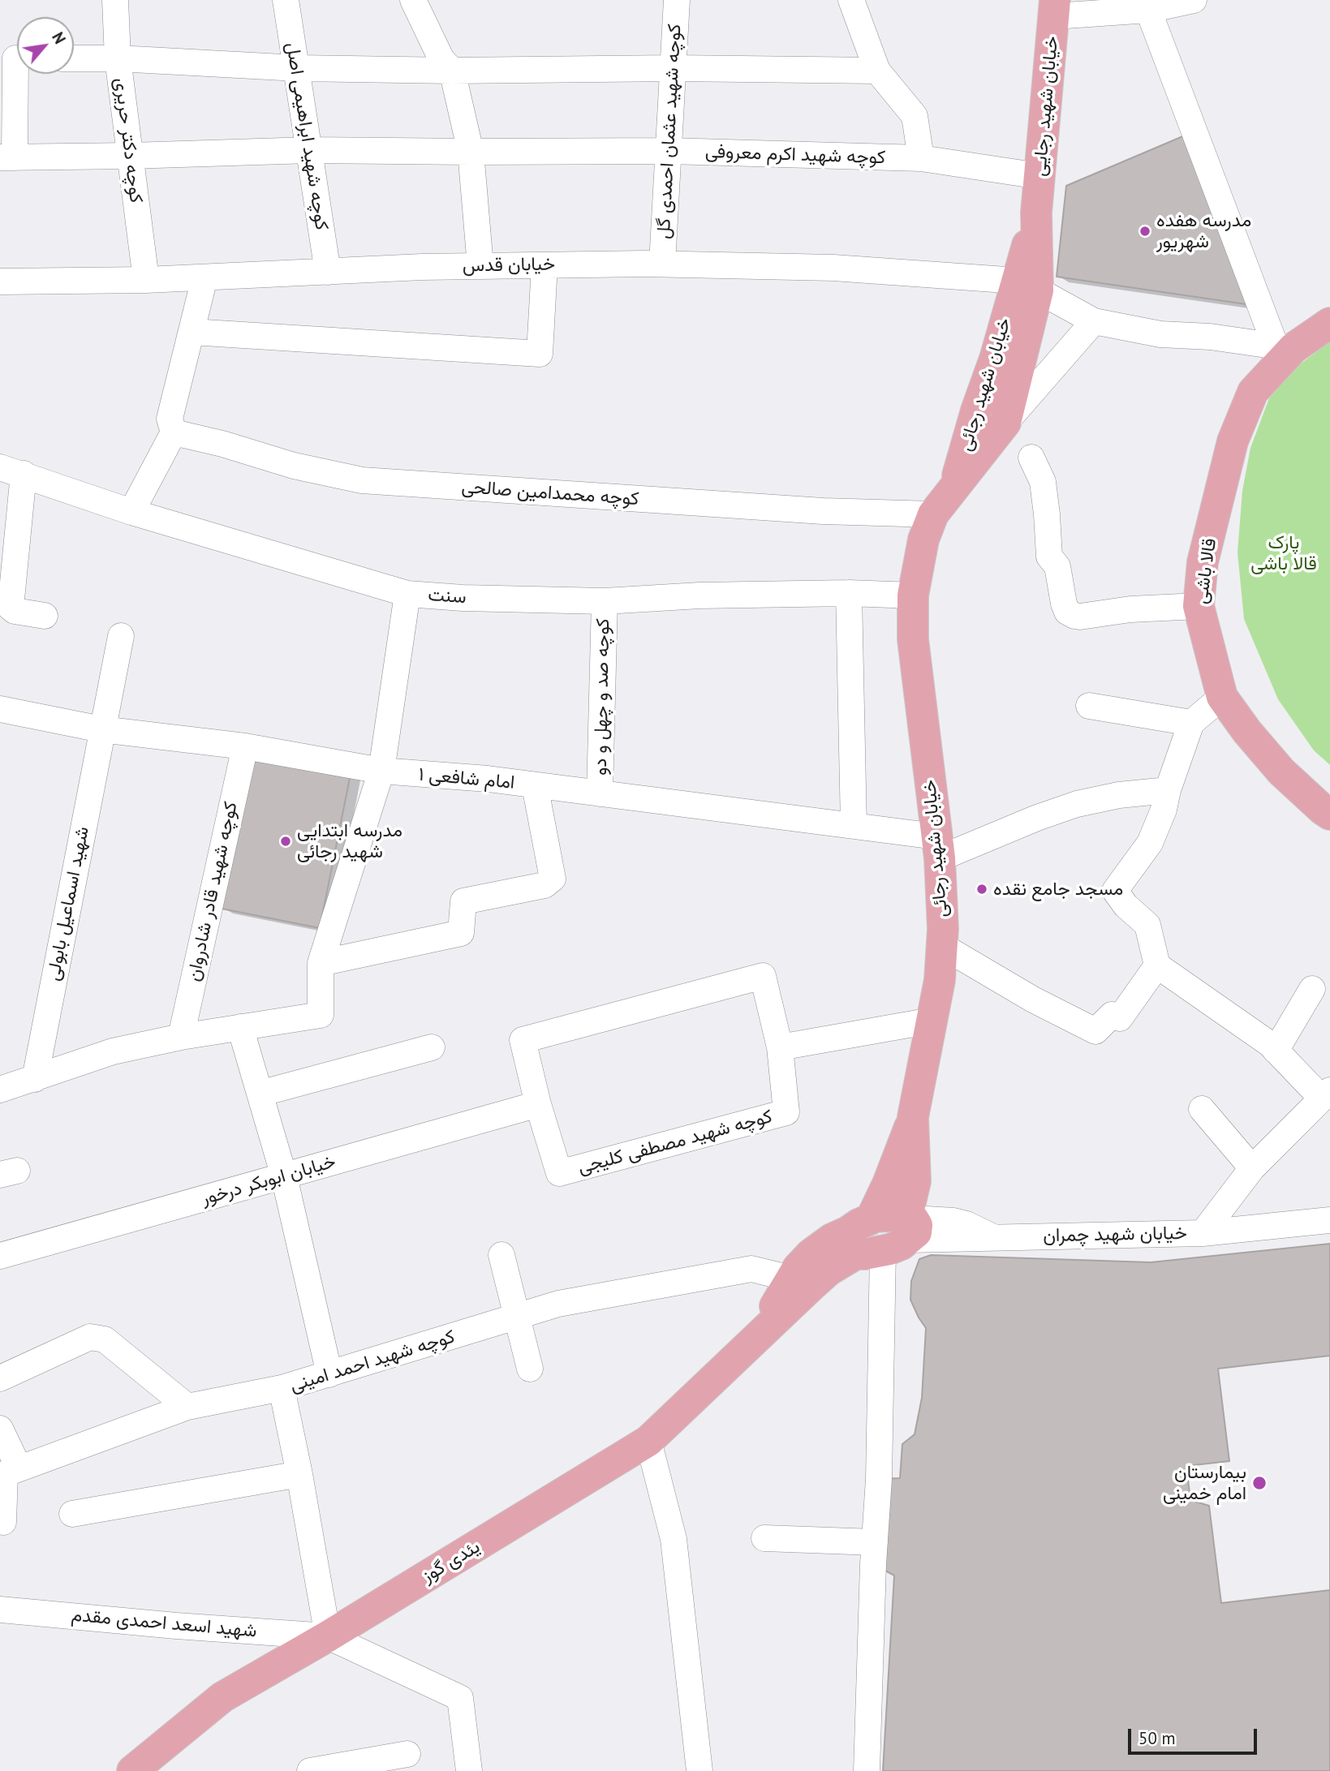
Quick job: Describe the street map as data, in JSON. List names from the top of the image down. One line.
{"streets":{"main road":["خیابان شهید رجایی","خیابان شهید رجائی","قالا باشی","یئدی گوز"],"street":["کوچه شهید عثمان احمدی گل","کوچه شهید ابراهیمی اصل","کوچه دکتر حریری","کوچه شهید اکرم معروفی","خیابان قدس","کوچه محمدامین صالحی","سنت","کوچه صد و چهل و دو","امام شافعی ۱","کوچه شهید قادر شادروان","شهید اسماعیل بابولی","کوچه شهید مصطفی کلیجی","خیابان ابوبکر درخور","خیابان شهید چمران","کوچه شهید احمد امینی","شهید اسعد احمدی مقدم"]},"crossings":[["خیابان شهید رجایی","کوچه شهید اکرم معروفی"],["خیابان شهید رجایی","خیابان قدس"],["خیابان شهید رجایی","خیابان شهید رجائی"],["کوچه شهید عثمان احمدی گل","کوچه شهید اکرم معروفی"],["کوچه شهید عثمان احمدی گل","خیابان قدس"],["کوچه شهید ابراهیمی اصل","کوچه شهید اکرم معروفی"],["کوچه شهید ابراهیمی اصل","خیابان قدس"],["کوچه دکتر حریری","کوچه شهید اکرم معروفی"],["کوچه دکتر حریری","خیابان قدس"],["خیابان قدس","خیابان شهید رجائی"],["خیابان شهید رجائی","کوچه محمدامین صالحی"],["خیابان شهید رجائی","سنت"],["خیابان شهید رجائی","امام شافعی ۱"],["خیابان شهید رجائی","خیابان شهید چمران"],["خیابان شهید رجائی","یئدی گوز"],["سنت","کوچه صد و چهل و دو"],["کوچه صد و چهل و دو","امام شافعی ۱"],["امام شافعی ۱","کوچه شهید قادر شادروان"],["امام شافعی ۱","شهید اسماعیل بابولی"],["کوچه شهید مصطفی کلیجی","خیابان ابوبکر درخور"],["خیابان شهید چمران","یئدی گوز"],["یئدی گوز","شهید اسعد احمدی مقدم"]],"parks":["پارک قالا باشی"],"places":["مدرسه هفده شهریور","مدرسه ابتدایی شهید رجائی","مسجد جامع نقده","بیمارستان امام خمینی"],"scale_bar":"50 m","north":"top right"}
